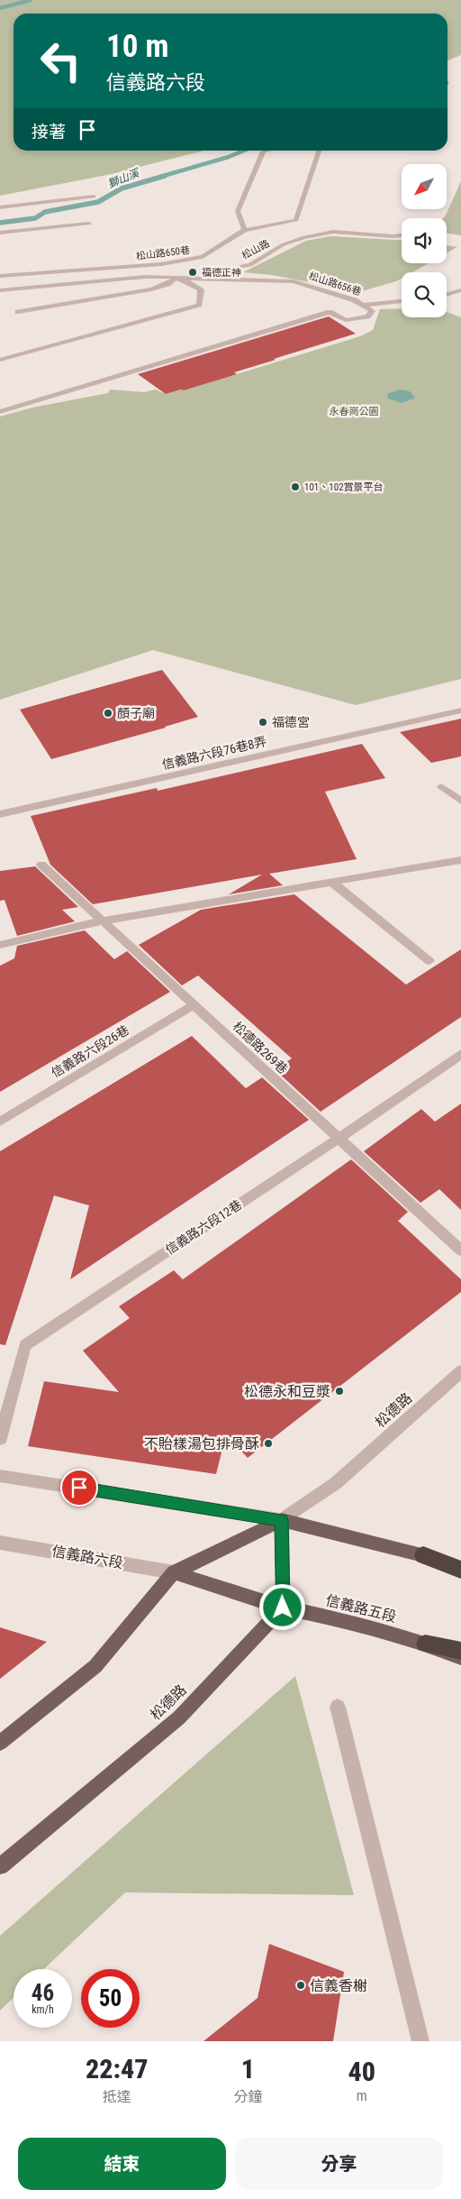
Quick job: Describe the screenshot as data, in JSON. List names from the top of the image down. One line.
{"streets":{"main road":["松德路","信義路五段"],"street":["松山路","松山路650巷","松山路656巷","信義路六段76巷8弄","松德路269巷","信義路六段26巷","信義路六段12巷","信義路六段"]},"crossings":[["松山路","松山路656巷"],["松德路269巷","信義路六段26巷"],["松德路269巷","信義路六段12巷"],["松德路","信義路六段"],["松德路","信義路五段"],["信義路六段","信義路五段"]],"water":["獅山溪"],"parks":["永春崗公園"],"places":["福德正神","101、102賞景平台","顏子廟","福德宮","松德永和豆漿","不貽樣湯包排骨酥","信義香榭"],"north":"bottom left","page":{"turn":["10 m","信義路六段"],"then":"接著","speed":"46 km/h","limit":"50","eta":["22:47","抵達","1","分鐘","40","m"],"buttons":["結束","分享"]}}
